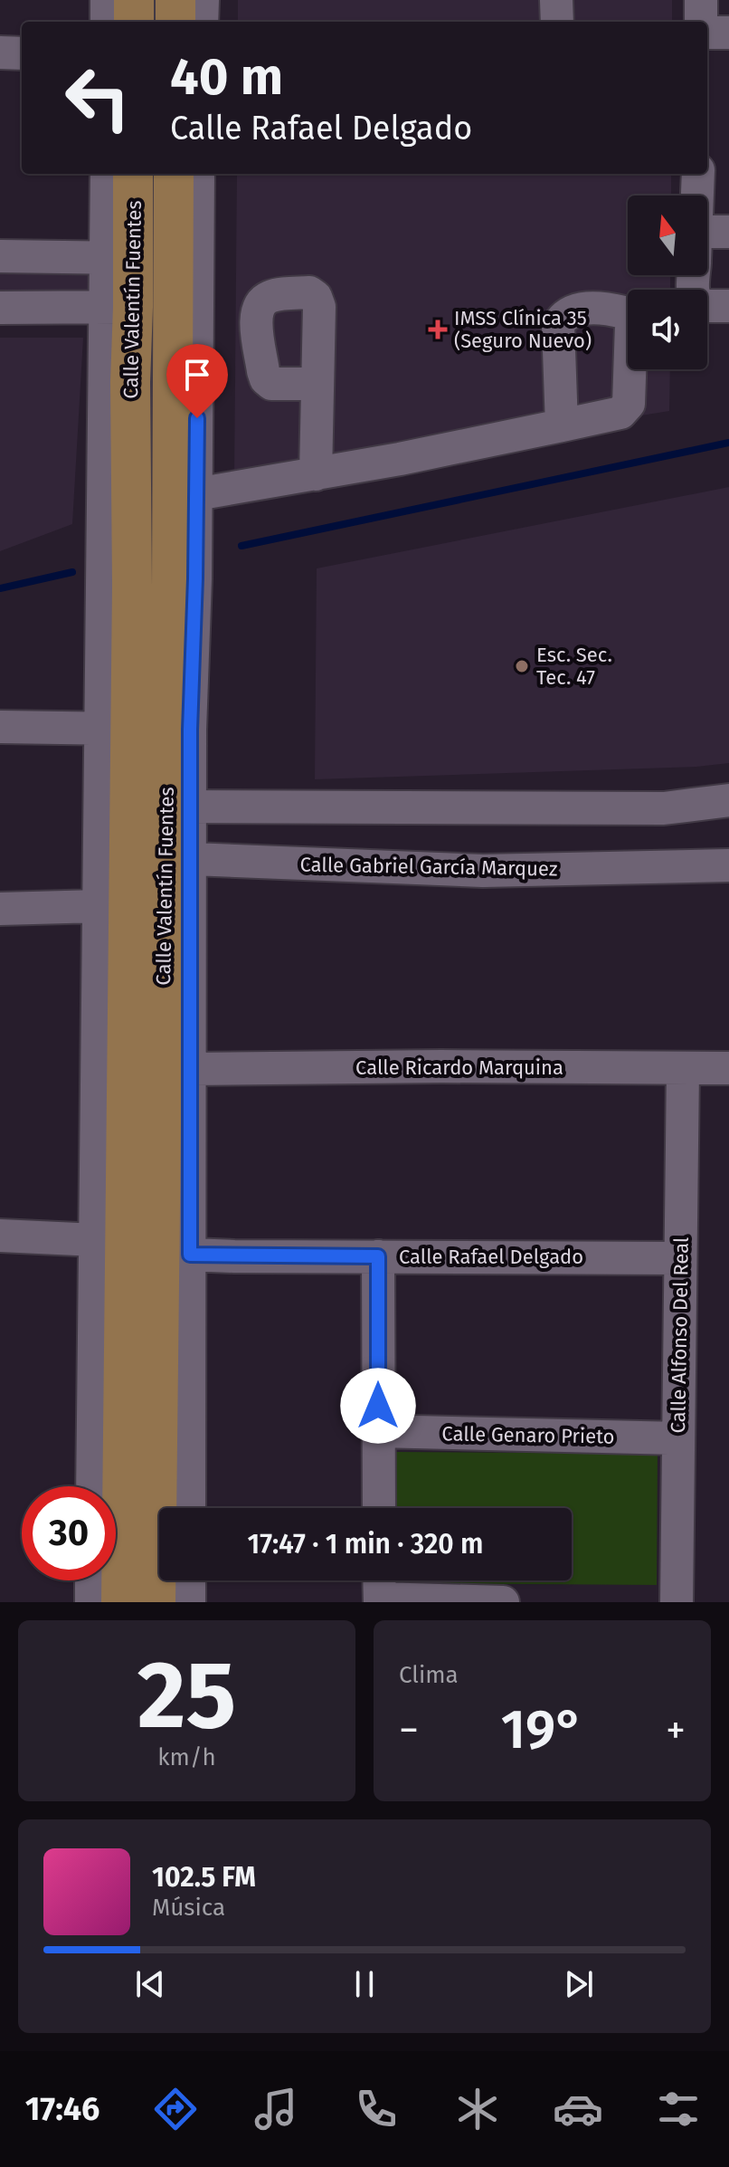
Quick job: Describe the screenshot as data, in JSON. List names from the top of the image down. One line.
{"streets":{"main road":["Calle Valentín Fuentes"],"street":["Calle Gabriel García Marquez","Calle Ricardo Marquina","Calle Rafael Delgado","Calle Alfonso Del Real","Calle Genaro Prieto"]},"crossings":[["Calle Valentín Fuentes","Calle Gabriel García Marquez"],["Calle Valentín Fuentes","Calle Rafael Delgado"],["Calle Ricardo Marquina","Calle Alfonso Del Real"],["Calle Rafael Delgado","Calle Alfonso Del Real"],["Calle Alfonso Del Real","Calle Genaro Prieto"]],"places":{"health":["IMSS Clínica 35 (Seguro Nuevo)"],"other":["Esc. Sec. Tec. 47"]},"north":"top","page":{"turn":["40 m","Calle Rafael Delgado"],"limit":"30","trip":"17:47 · 1 min · 320 m","tile":[["25","km/h"],"Clima"],"heat":["−","19°","+"],"song":["102.5 FM","Música"],"tabs":"17:46"}}
